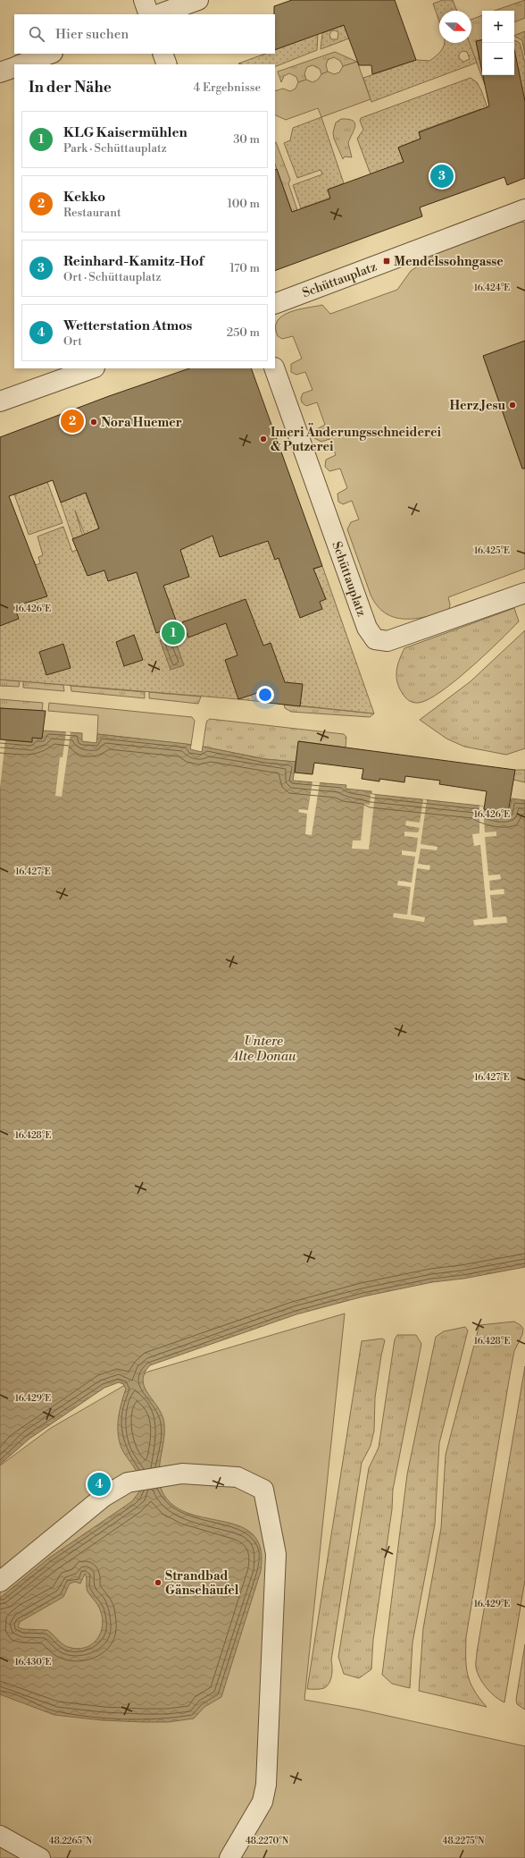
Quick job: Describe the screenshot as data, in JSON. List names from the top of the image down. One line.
{"streets":{"street":["Schüttauplatz"]},"water":["Untere Alte Donau"],"places":{"transit":["Mendelssohngasse"],"other":["Herz Jesu","Nora Huemer","Imeri Änderungsschneiderei & Putzerei","Strandbad Gänsehäufel"]},"north":"right","page":{"map_buttons":["+","−"],"search":"Hier suchen","heading":["In der Nähe","4 Ergebnisse"],"list":[{"mark":"1","name":"KLG Kaisermühlen","note":"Park · Schüttauplatz","value":"30 m"},{"mark":"2","name":"Kekko","note":"Restaurant","value":"100 m"},{"mark":"3","name":"Reinhard-Kamitz-Hof","note":"Ort · Schüttauplatz","value":"170 m"},{"mark":"4","name":"Wetterstation Atmos","note":"Ort","value":"250 m"}],"pins":["3","2","1","4"]},"coordinates":["16.424°E","16.425°E","16.426°E","16.427°E","16.428°E","16.429°E","16.430°E","48.2265°N","48.2270°N","48.2275°N"]}
